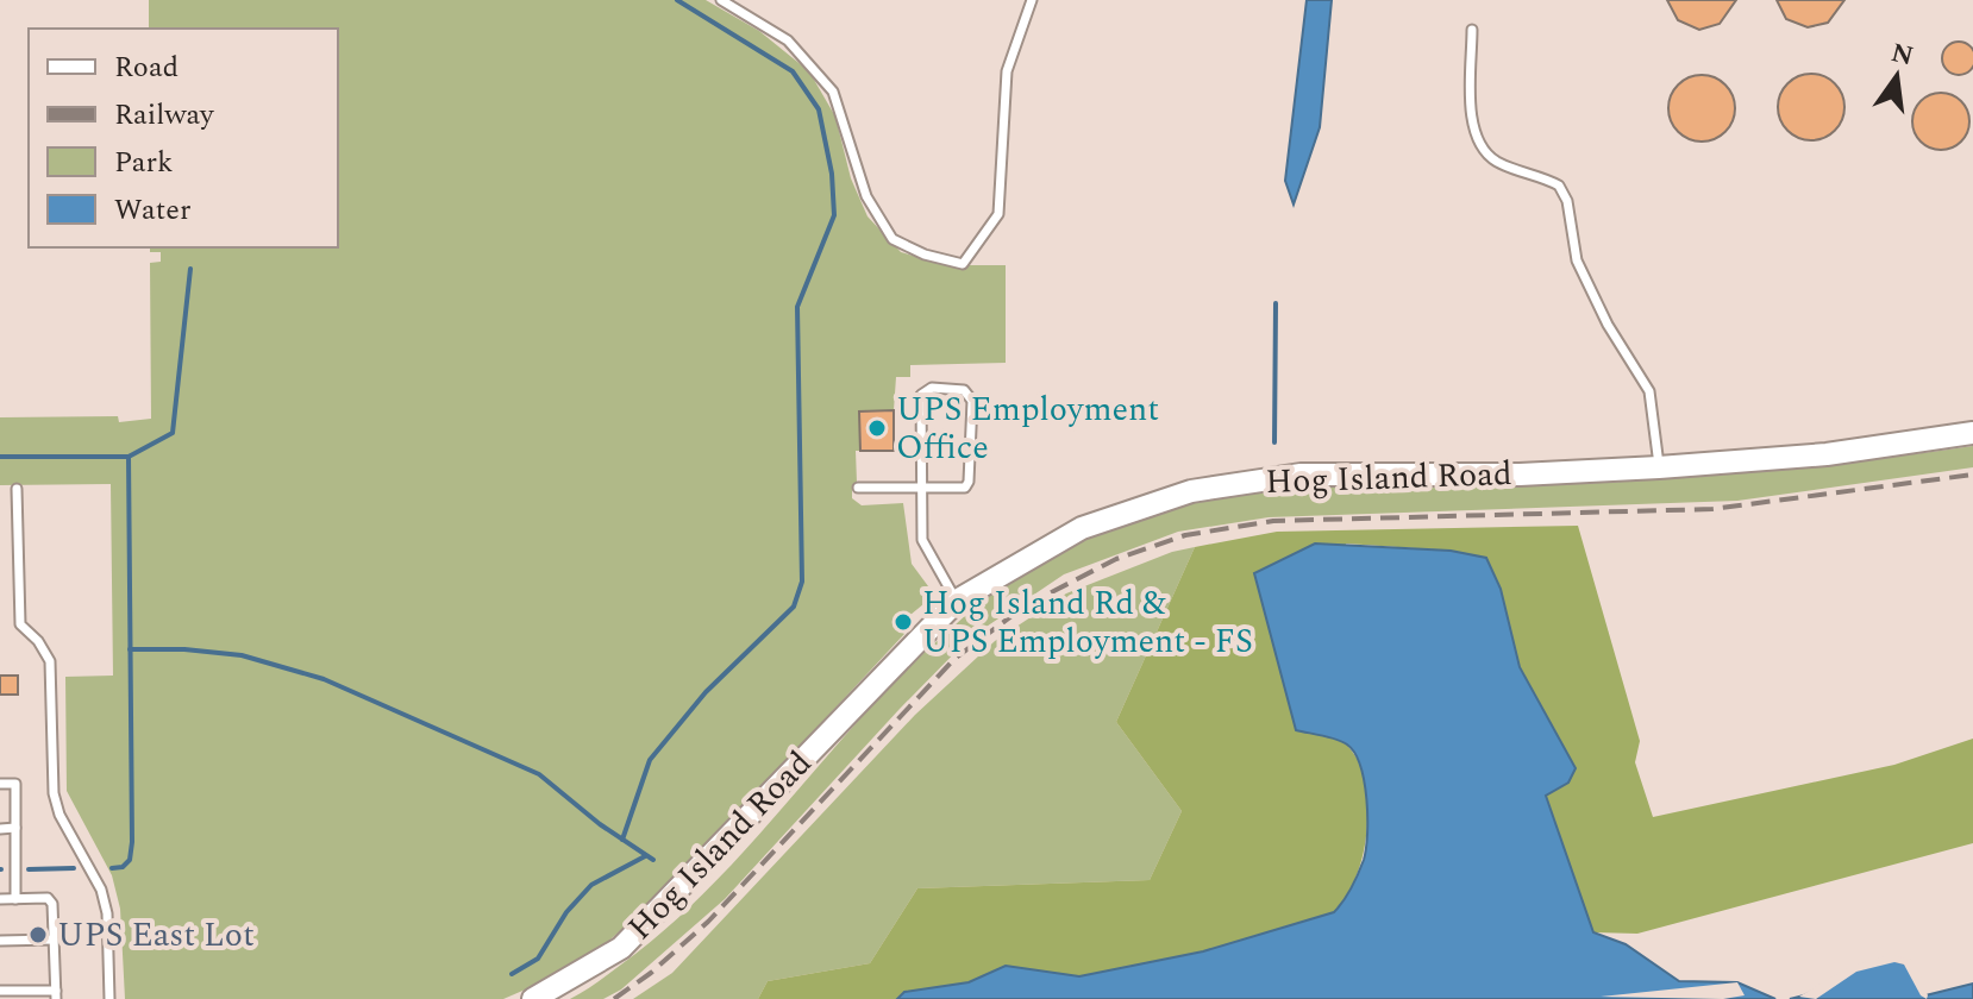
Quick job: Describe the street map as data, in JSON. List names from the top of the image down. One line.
{"streets":{"street":["Hog Island Road"]},"places":["UPS Employment Office","Hog Island Rd & UPS Employment - FS","UPS East Lot"],"legend":["Road","Railway","Park","Water"],"north":"top"}
